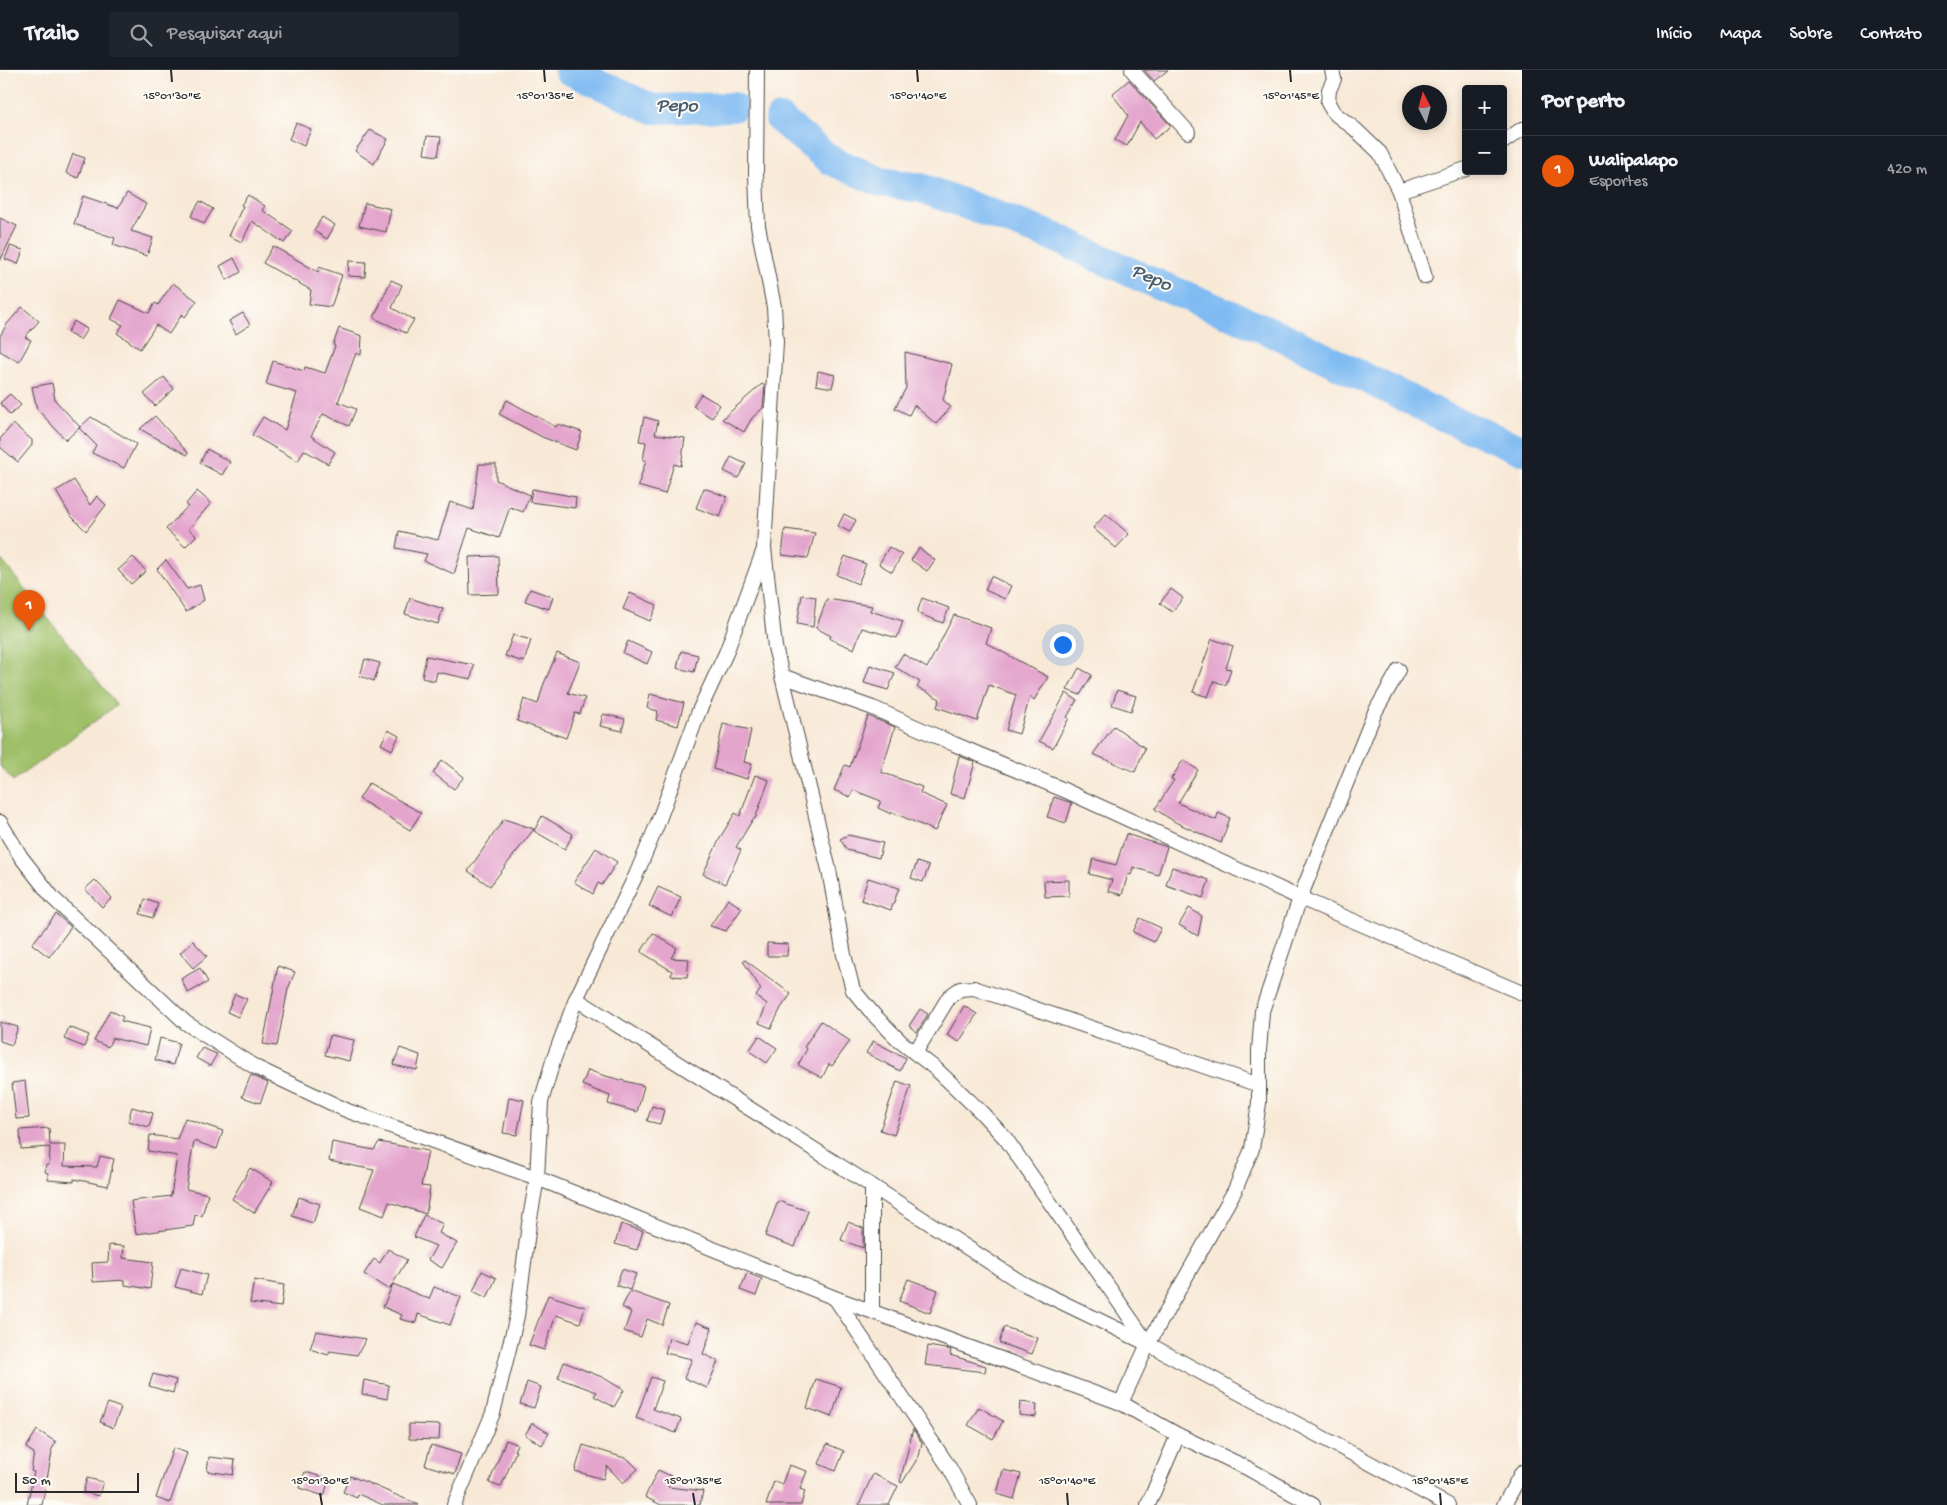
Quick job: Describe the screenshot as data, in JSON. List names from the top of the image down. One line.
{"water":["Pepo"],"scale_bar":"50 m","north":"top","page":{"header":"Trailo","search":"Pesquisar aqui","nav":["Início","Mapa","Sobre","Contato"],"heading":"Por perto","map_buttons":["+","−"],"list":[{"mark":"1","name":"Walipalapo","note":"Esportes","value":"420 m"}],"pins":"1","scale":"50 m"},"coordinates":["15°01'30\"E","15°01'35\"E","15°01'40\"E","15°01'45\"E"]}
